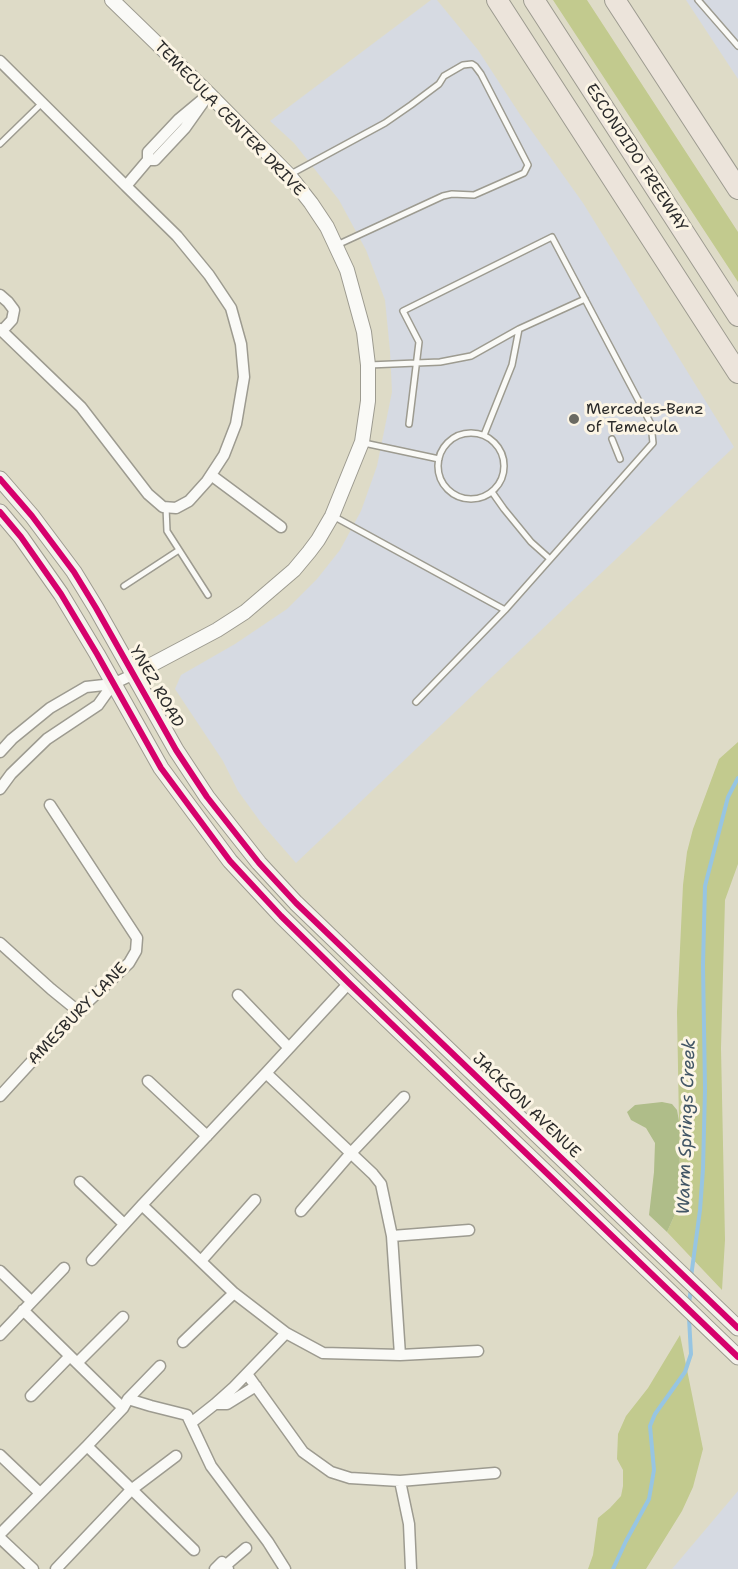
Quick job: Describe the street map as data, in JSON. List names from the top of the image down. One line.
{"streets":{"highway":["ESCONDIDO FREEWAY"],"main road":["YNEZ ROAD","JACKSON AVENUE"],"street":["TEMECULA CENTER DRIVE","AMESBURY LANE"]},"crossings":[["TEMECULA CENTER DRIVE","YNEZ ROAD"],["YNEZ ROAD","JACKSON AVENUE"]],"water":["Warm Springs Creek"],"places":["Mercedes-Benz of Temecula"]}
